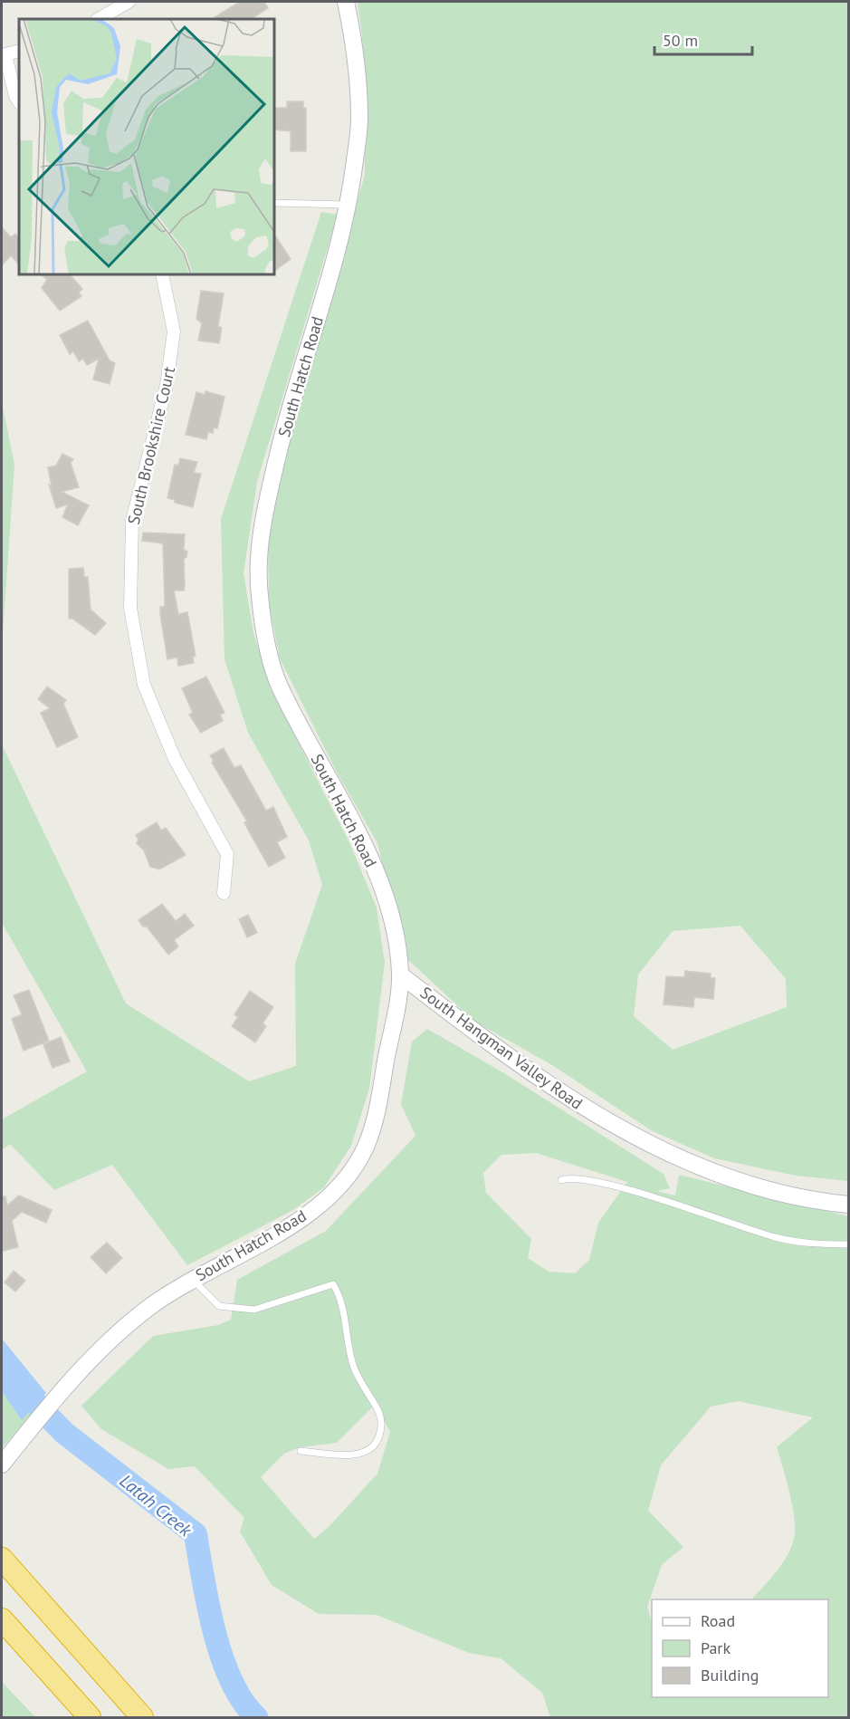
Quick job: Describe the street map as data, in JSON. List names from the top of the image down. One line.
{"streets":{"main road":["South Hatch Road","South Hangman Valley Road"],"street":["South Brookshire Court"]},"crossings":[["South Hatch Road","South Hangman Valley Road"]],"water":["Latah Creek"],"legend":["Road","Park","Building"],"scale_bar":"50 m"}
